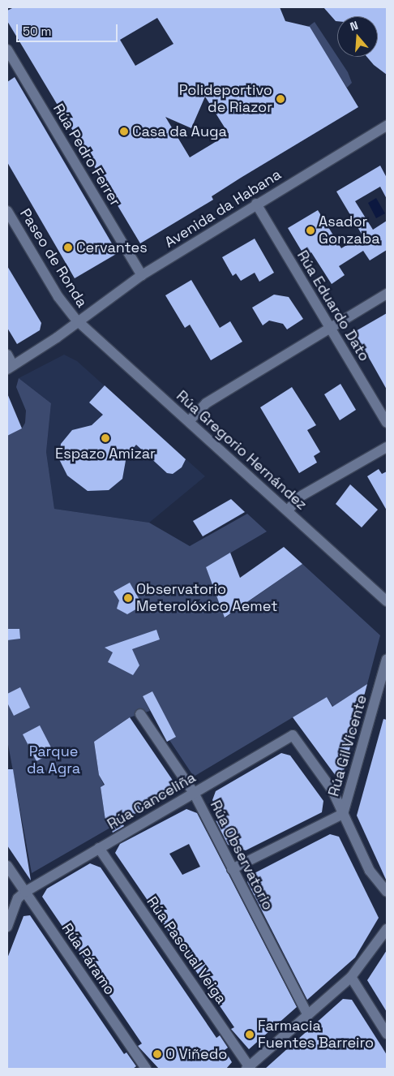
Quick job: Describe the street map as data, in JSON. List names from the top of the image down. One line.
{"streets":{"street":["Rúa Pedro Ferrer","Avenida da Habana","Paseo de Ronda","Rúa Eduardo Dato","Rúa Gregorio Hernández","Rúa Gil Vicente","Rúa Canceliña","Rúa Observatorio","Rúa Pascual Veiga","Rúa Páramo"]},"crossings":[["Rúa Pedro Ferrer","Avenida da Habana"],["Avenida da Habana","Paseo de Ronda"],["Avenida da Habana","Rúa Eduardo Dato"],["Avenida da Habana","Rúa Gregorio Hernández"],["Paseo de Ronda","Rúa Gregorio Hernández"],["Rúa Gil Vicente","Rúa Canceliña"],["Rúa Gil Vicente","Rúa Observatorio"],["Rúa Canceliña","Rúa Observatorio"],["Rúa Canceliña","Rúa Pascual Veiga"],["Rúa Canceliña","Rúa Páramo"]],"parks":["Parque da Agra"],"places":["Polideportivo de Riazor","Casa da Auga","Asador Gonzaba","Cervantes","Espazo Amizar","Observatorio Meterolóxico Aemet","Farmacia Fuentes Barreiro","O Viñedo"],"scale_bar":"50 m","north":"top"}
